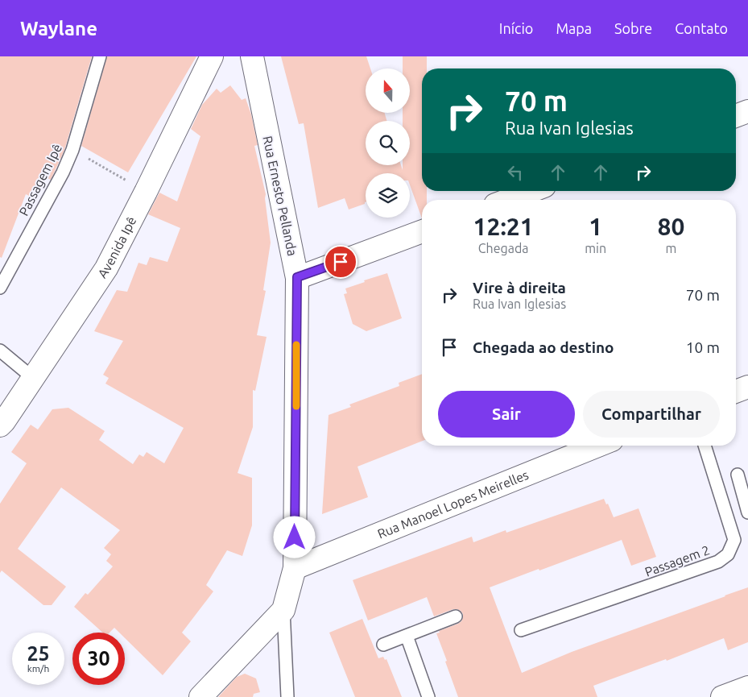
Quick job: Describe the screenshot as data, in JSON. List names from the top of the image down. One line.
{"streets":{"street":["Rua Ernesto Pellanda","Avenida Ipê","Rua Manoel Lopes Meirelles"],"lane":["Passagem Ipê","Passagem 2"]},"crossings":[["Rua Ernesto Pellanda","Rua Manoel Lopes Meirelles"]],"north":"top","page":{"header":"Waylane","nav":["Início","Mapa","Sobre","Contato"],"turn":["70 m","Rua Ivan Iglesias"],"eta":["12:21","Chegada","1","min","80","m"],"list":[{"name":"Vire à direita","note":"Rua Ivan Iglesias","value":"70 m"},{"name":"Chegada ao destino","value":"10 m"}],"buttons":["Sair","Compartilhar"],"speed":"25 km/h","limit":"30"}}
